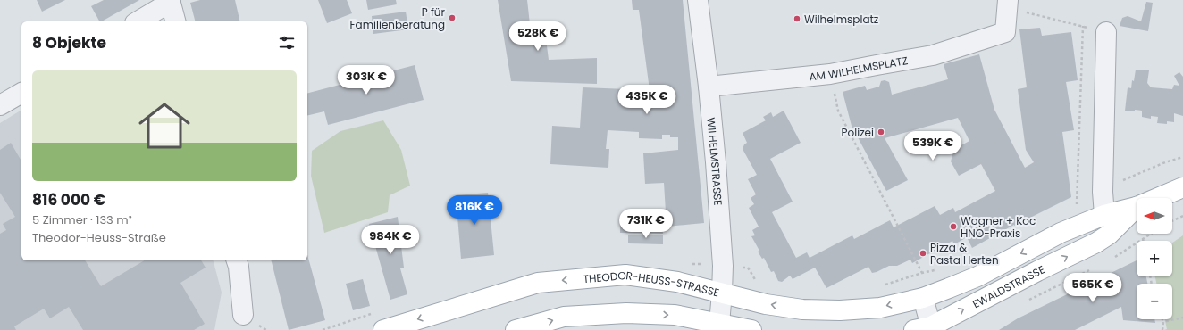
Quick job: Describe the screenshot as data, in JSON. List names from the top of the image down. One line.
{"streets":{"main road":["THEODOR-HEUSS-STRASSE","EWALDSTRASSE"],"street":["AM WILHELMSPLATZ","WILHELMSTRASSE"]},"crossings":[["AM WILHELMSPLATZ","WILHELMSTRASSE"],["WILHELMSTRASSE","THEODOR-HEUSS-STRASSE"],["THEODOR-HEUSS-STRASSE","EWALDSTRASSE"]],"places":["P für Familienberatung","Wilhelmsplatz","Polizei","Wagner + Koc HNO-Praxis","Pizza & Pasta Herten"],"north":"left","page":{"price":["528K €","303K €","435K €","539K €","816K €","731K €","984K €","565K €"],"heading":"8 Objekte","list":[{"name":"816 000 €","note":"5 Zimmer · 133 m² · Theodor-Heuss-Straße"}],"map_buttons":["+","−"]}}
